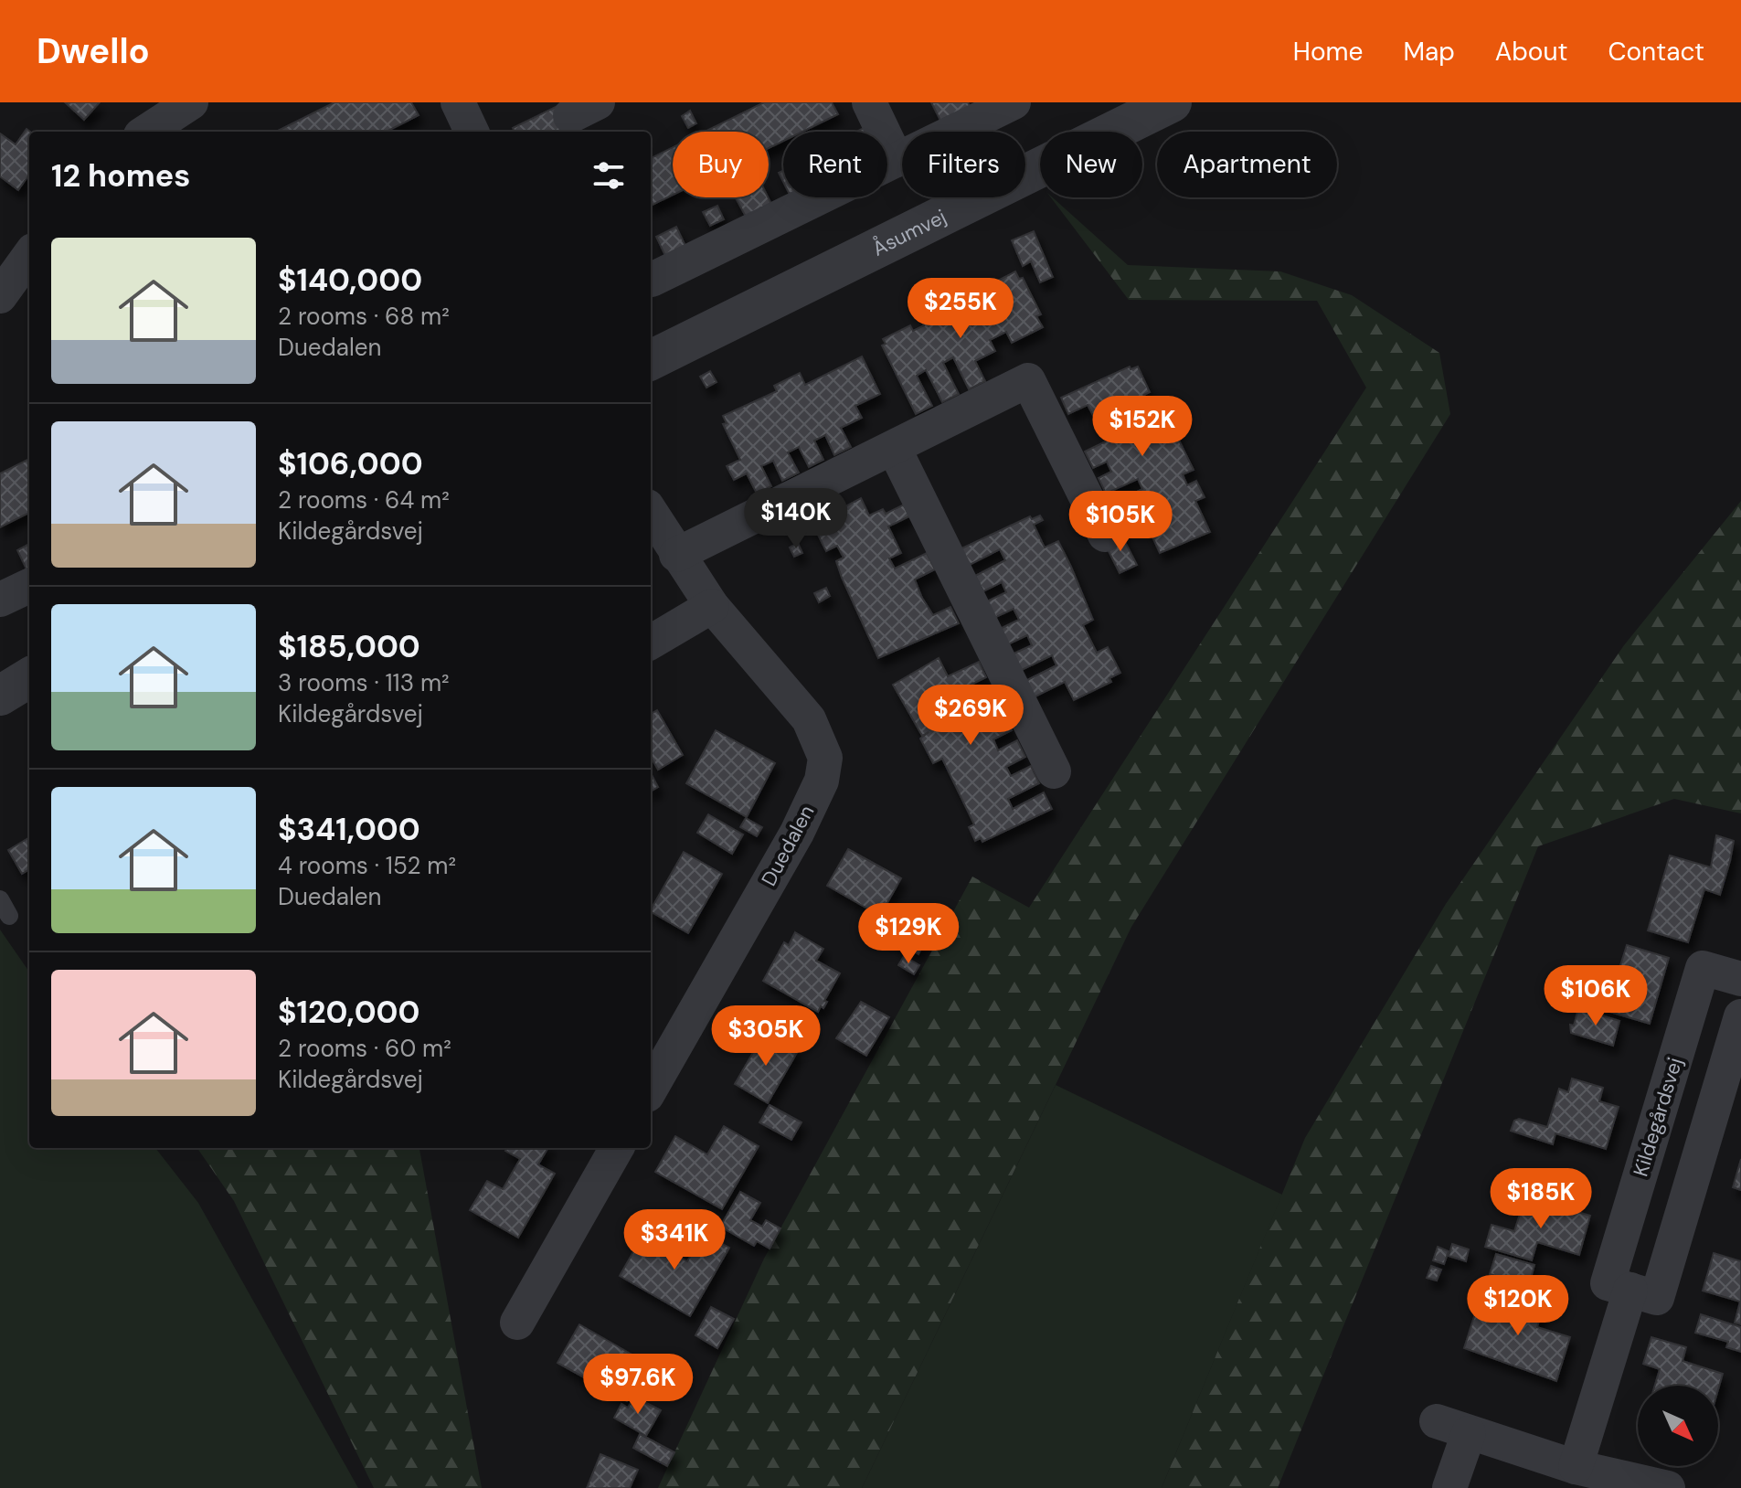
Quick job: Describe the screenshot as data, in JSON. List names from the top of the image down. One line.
{"streets":{"street":["Åsumvej","Duedalen","Kildegårdsvej"]},"north":"bottom right","page":{"header":"Dwello","nav":["Home","Map","About","Contact"],"chip":["Buy","Rent","Filters","New","Apartment"],"heading":"12 homes","list":[{"name":"$140,000","note":"2 rooms · 68 m² · Duedalen"},{"name":"$106,000","note":"2 rooms · 64 m² · Kildegårdsvej"},{"name":"$185,000","note":"3 rooms · 113 m² · Kildegårdsvej"},{"name":"$341,000","note":"4 rooms · 152 m² · Duedalen"},{"name":"$120,000","note":"2 rooms · 60 m² · Kildegårdsvej"}],"price":["$255K","$152K","$140K","$105K","$269K","$129K","$106K","$305K","$185K","$341K","$120K","$97.6K"]}}
